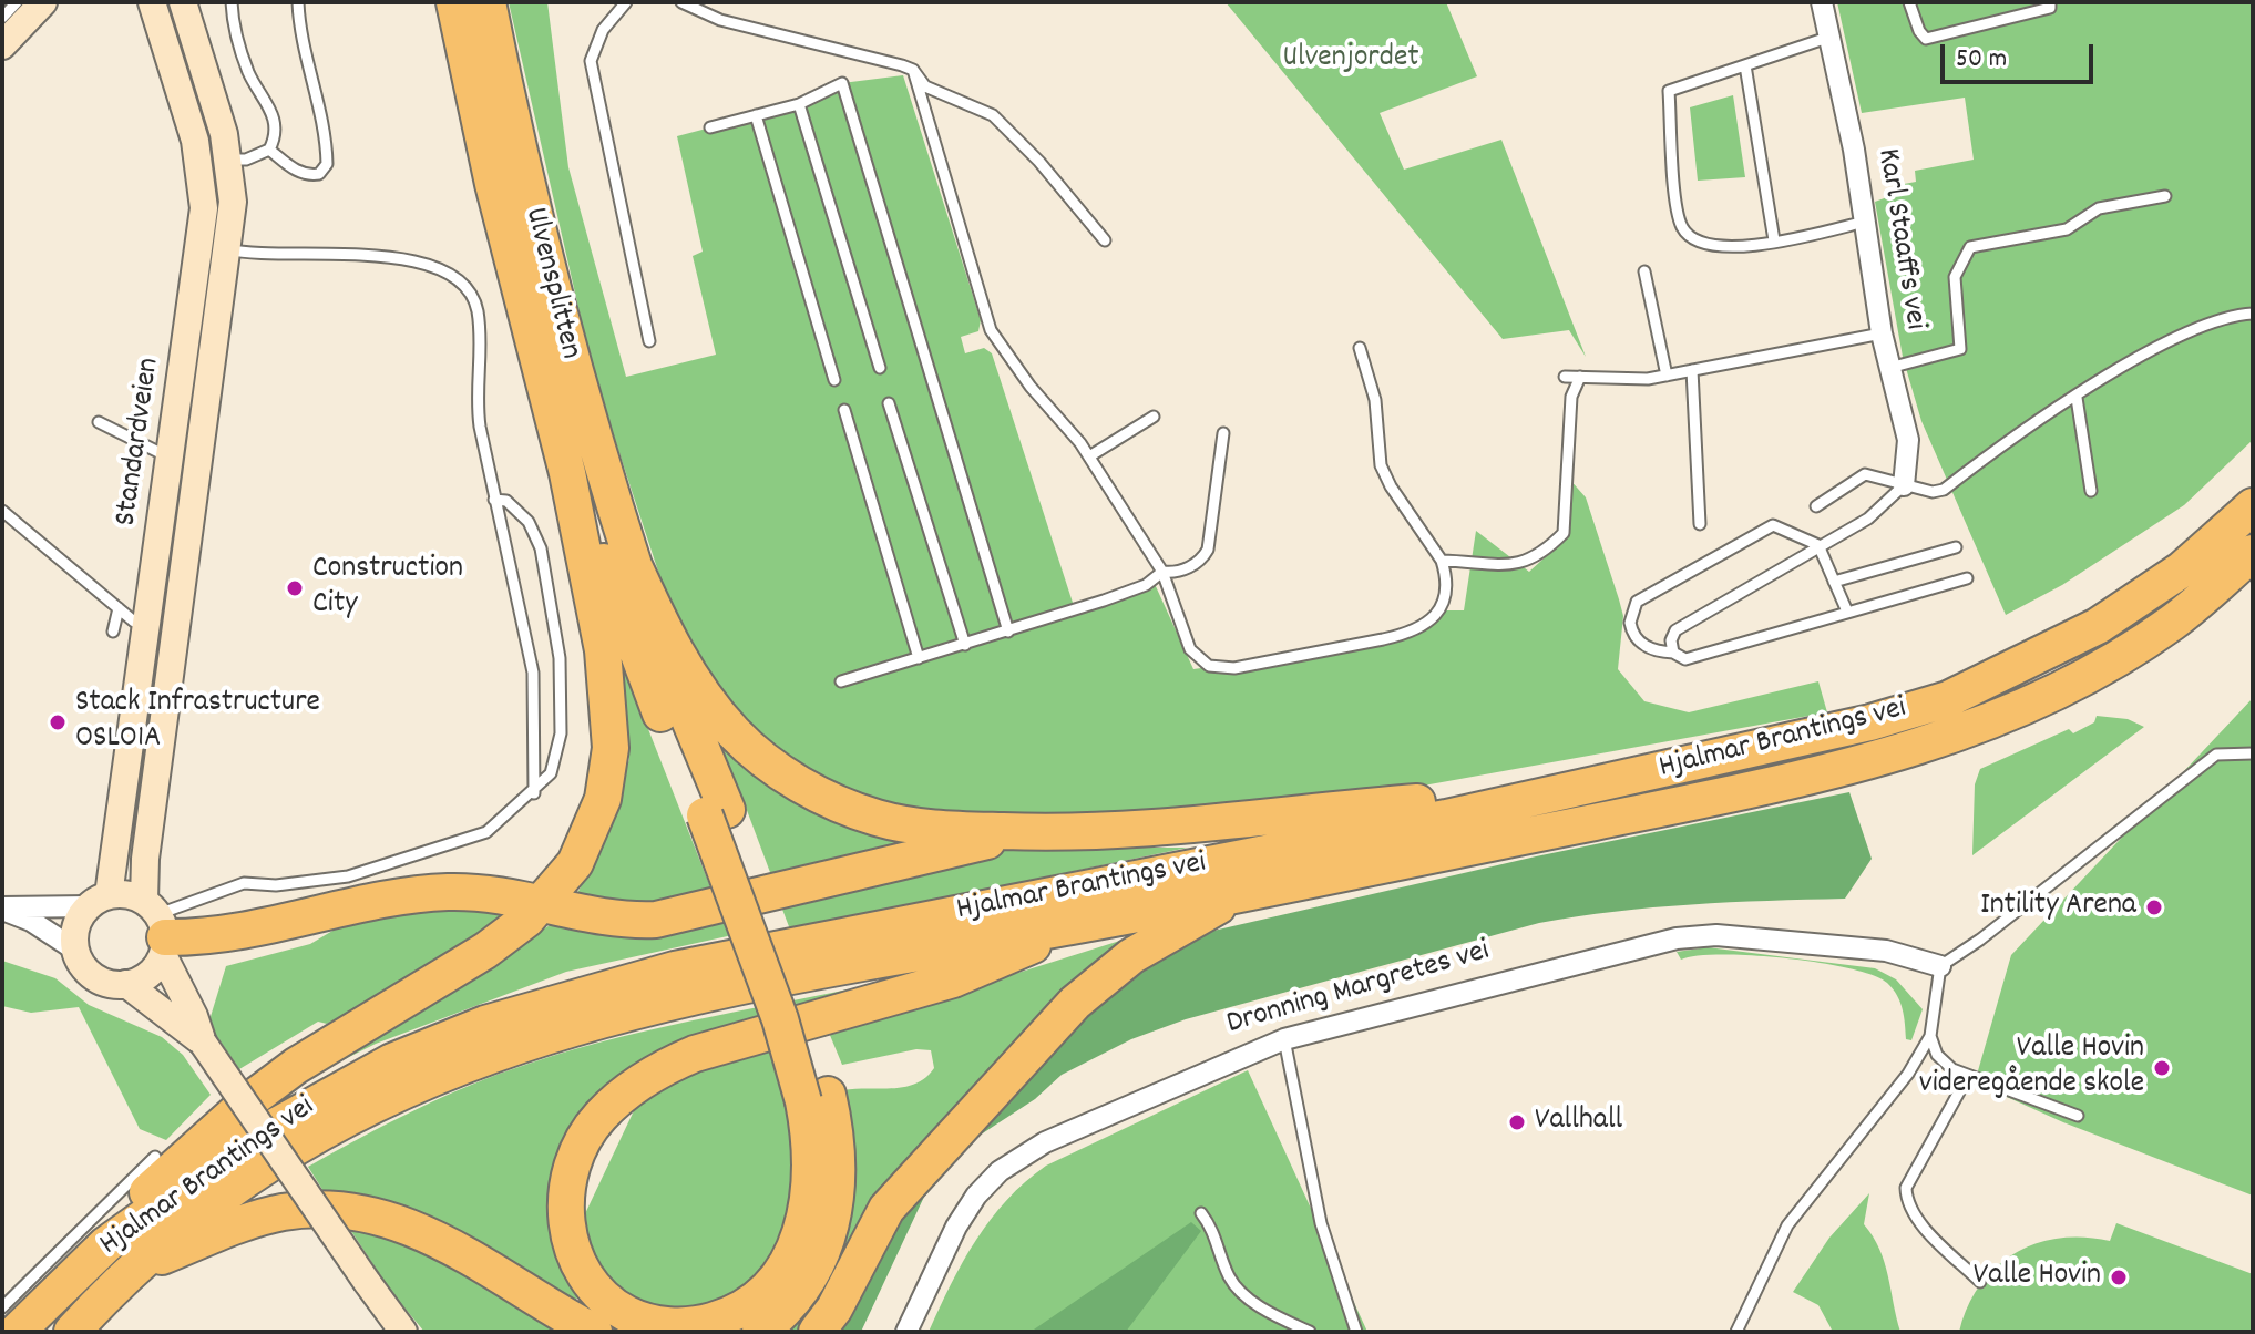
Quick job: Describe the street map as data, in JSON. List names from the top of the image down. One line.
{"streets":{"highway":["Ulvensplitten","Hjalmar Brantings vei"],"street":["Karl Staaffs vei","Standardveien","Dronning Margretes vei"]},"parks":["Ulvenjordet"],"places":["Construction City","Stack Infrastructure OSLO1A","Intility Arena","Valle Hovin videregående skole","Vallhall","Valle Hovin"],"scale_bar":"50 m"}
